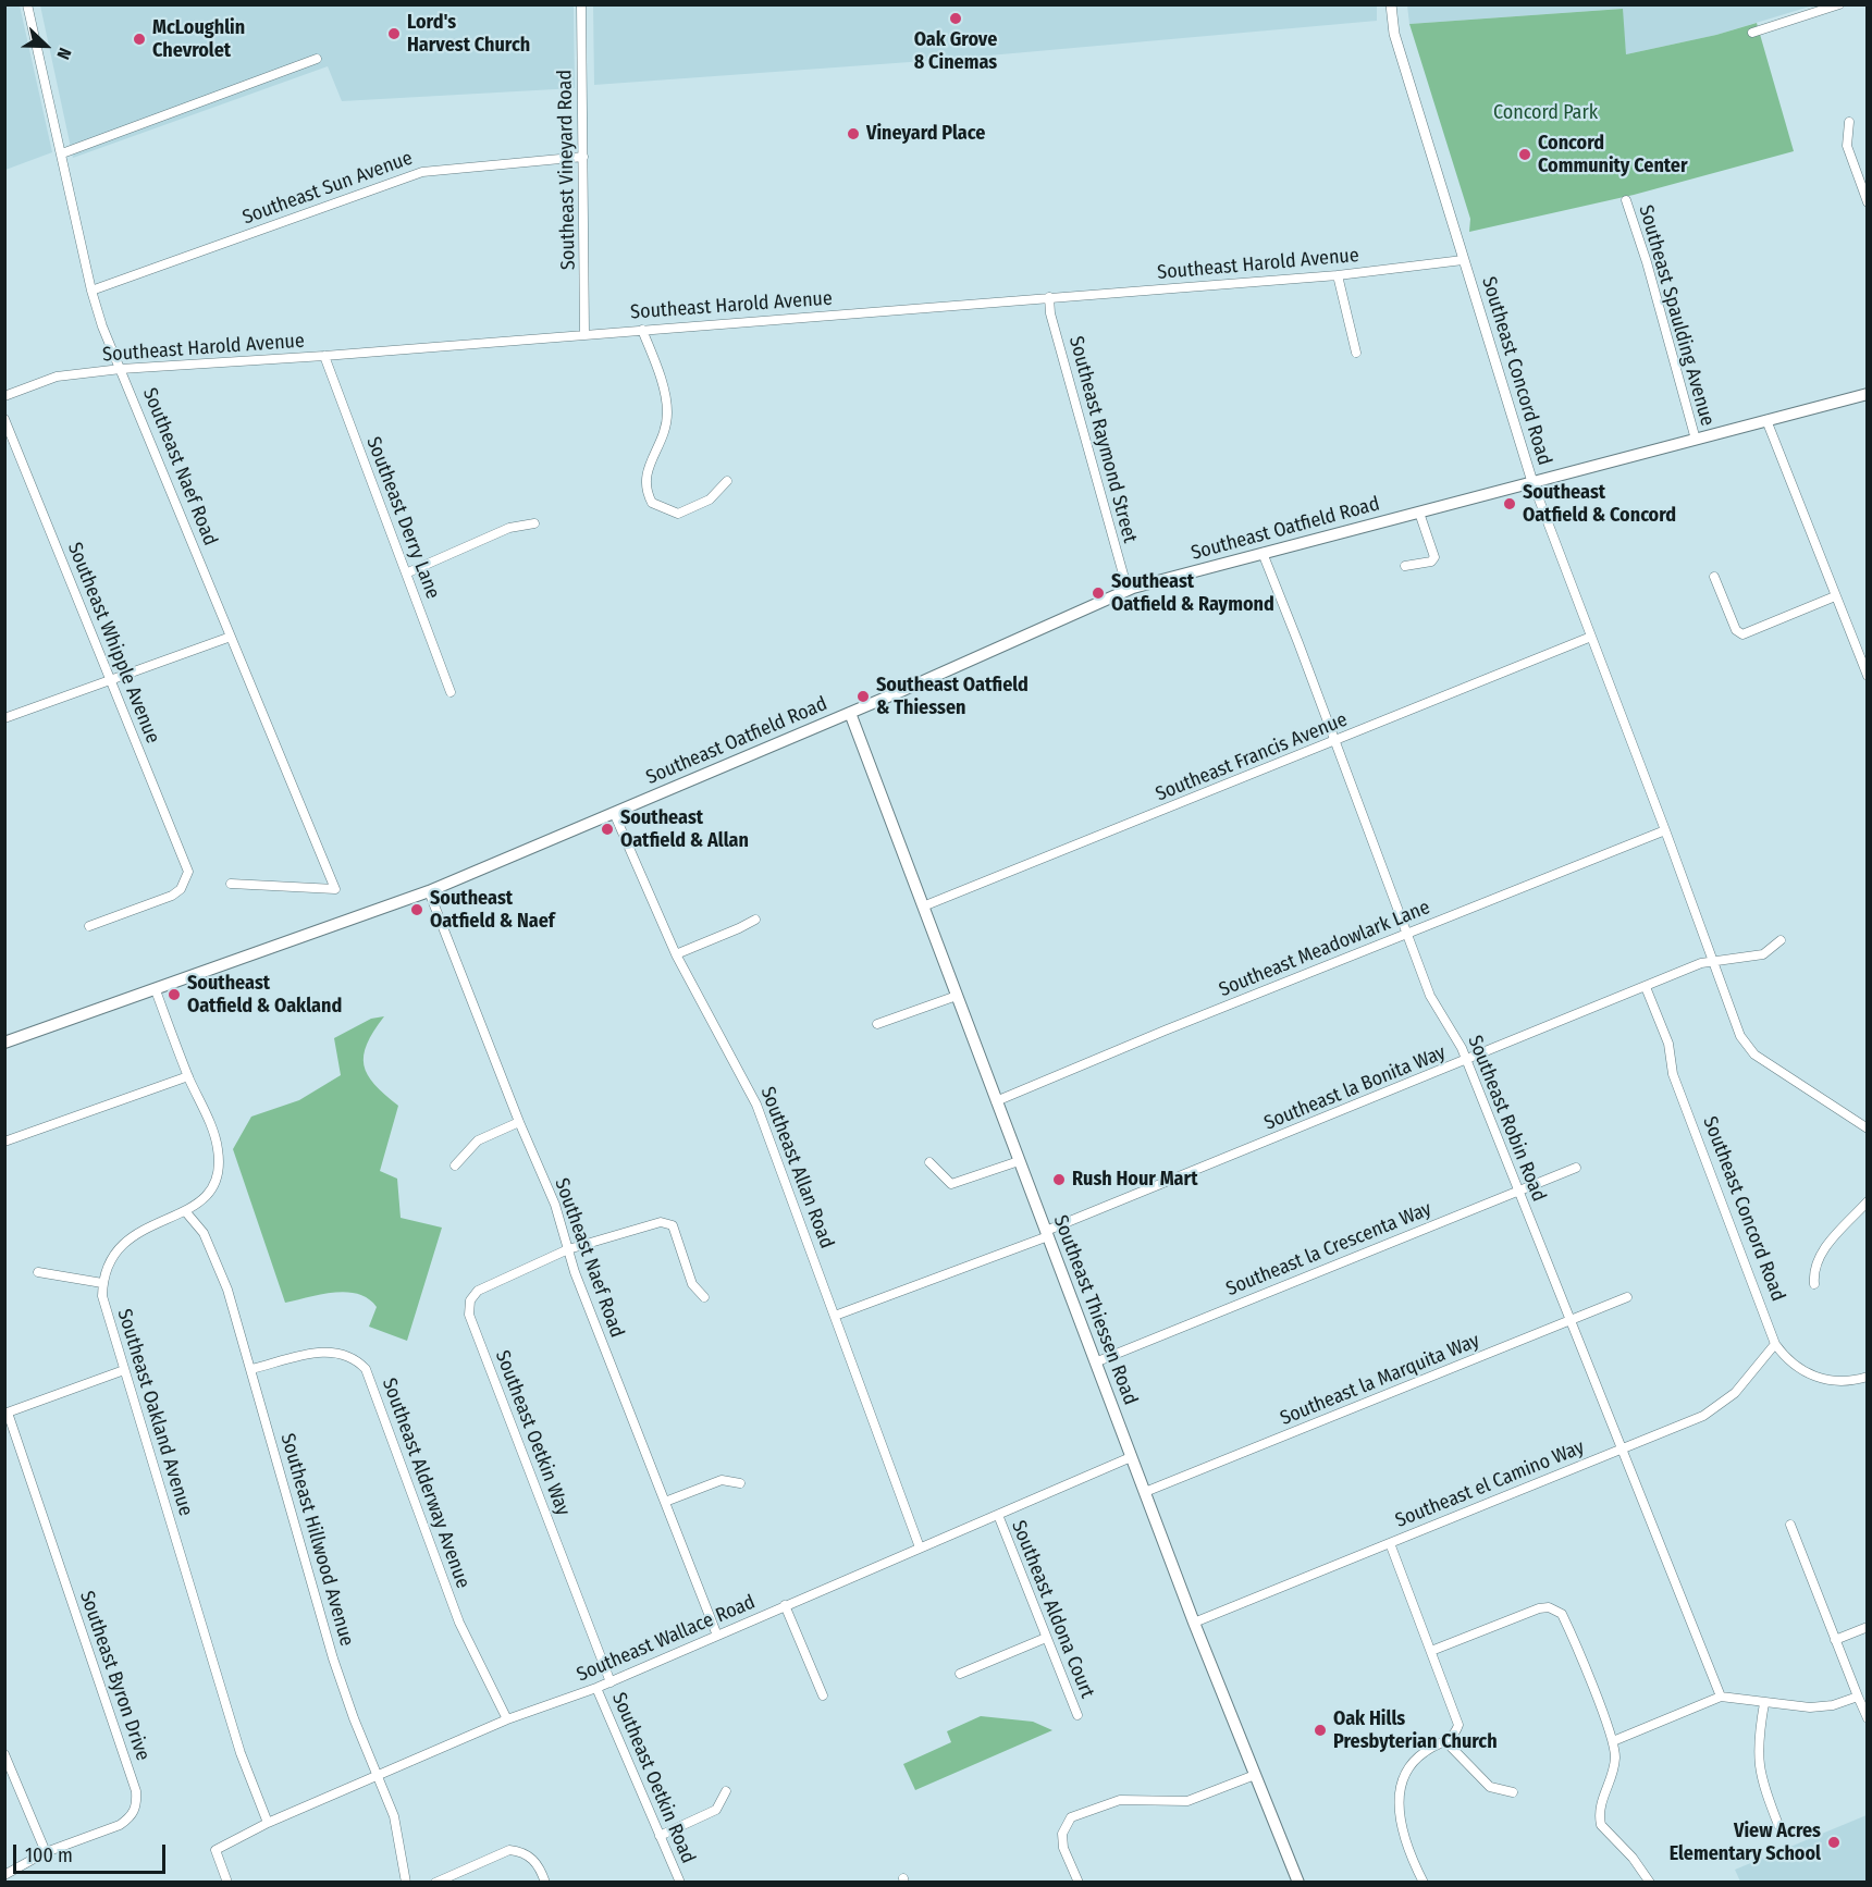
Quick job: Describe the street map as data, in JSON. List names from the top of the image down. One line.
{"streets":{"main road":["Southeast Oatfield Road","Southeast Thiessen Road"],"street":["Southeast Vineyard Road","Southeast Sun Avenue","Southeast Harold Avenue","Southeast Spaulding Avenue","Southeast Concord Road","Southeast Raymond Street","Southeast Naef Road","Southeast Derry Lane","Southeast Whipple Avenue","Southeast Francis Avenue","Southeast Meadowlark Lane","Southeast la Bonita Way","Southeast Robin Road","Southeast Allan Road","Southeast la Crescenta Way","Southeast la Marquita Way","Southeast Oakland Avenue","Southeast Oetkin Way","Southeast Alderway Avenue","Southeast el Camino Way","Southeast Hillwood Avenue","Southeast Aldona Court","Southeast Wallace Road","Southeast Byron Drive","Southeast Oetkin Road"]},"crossings":[["Southeast Vineyard Road","Southeast Sun Avenue"],["Southeast Vineyard Road","Southeast Harold Avenue"],["Southeast Sun Avenue","Southeast Naef Road"],["Southeast Harold Avenue","Southeast Concord Road"],["Southeast Harold Avenue","Southeast Raymond Street"],["Southeast Harold Avenue","Southeast Naef Road"],["Southeast Harold Avenue","Southeast Derry Lane"],["Southeast Spaulding Avenue","Southeast Oatfield Road"],["Southeast Concord Road","Southeast Oatfield Road"],["Southeast Concord Road","Southeast Francis Avenue"],["Southeast Concord Road","Southeast Meadowlark Lane"],["Southeast Concord Road","Southeast la Bonita Way"],["Southeast Concord Road","Southeast el Camino Way"],["Southeast Raymond Street","Southeast Oatfield Road"],["Southeast Naef Road","Southeast Oatfield Road"],["Southeast Naef Road","Southeast Oetkin Way"],["Southeast Naef Road","Southeast Wallace Road"],["Southeast Oatfield Road","Southeast Robin Road"],["Southeast Oatfield Road","Southeast Allan Road"],["Southeast Oatfield Road","Southeast Thiessen Road"],["Southeast Oatfield Road","Southeast Oakland Avenue"],["Southeast Francis Avenue","Southeast Robin Road"],["Southeast Francis Avenue","Southeast Thiessen Road"],["Southeast Meadowlark Lane","Southeast Robin Road"],["Southeast Meadowlark Lane","Southeast Thiessen Road"],["Southeast la Bonita Way","Southeast Robin Road"],["Southeast la Bonita Way","Southeast Allan Road"],["Southeast la Bonita Way","Southeast Thiessen Road"],["Southeast Robin Road","Southeast la Crescenta Way"],["Southeast Robin Road","Southeast la Marquita Way"],["Southeast Robin Road","Southeast el Camino Way"],["Southeast Allan Road","Southeast Wallace Road"],["Southeast la Crescenta Way","Southeast Thiessen Road"],["Southeast Thiessen Road","Southeast la Marquita Way"],["Southeast Thiessen Road","Southeast el Camino Way"],["Southeast Thiessen Road","Southeast Wallace Road"],["Southeast Oakland Avenue","Southeast Hillwood Avenue"],["Southeast Oakland Avenue","Southeast Wallace Road"],["Southeast Oetkin Way","Southeast Wallace Road"],["Southeast Alderway Avenue","Southeast Hillwood Avenue"],["Southeast Alderway Avenue","Southeast Wallace Road"],["Southeast Hillwood Avenue","Southeast Wallace Road"],["Southeast Aldona Court","Southeast Wallace Road"],["Southeast Wallace Road","Southeast Oetkin Road"]],"parks":["Concord Park"],"places":["Oak Grove 8 Cinemas","Lord's Harvest Church","McLoughlin Chevrolet","Vineyard Place","Concord Community Center","Southeast Oatfield & Concord","Southeast Oatfield & Raymond","Southeast Oatfield & Thiessen","Southeast Oatfield & Allan","Southeast Oatfield & Naef","Southeast Oatfield & Oakland","Rush Hour Mart","Oak Hills Presbyterian Church","View Acres Elementary School"],"scale_bar":"100 m","north":"bottom right"}
